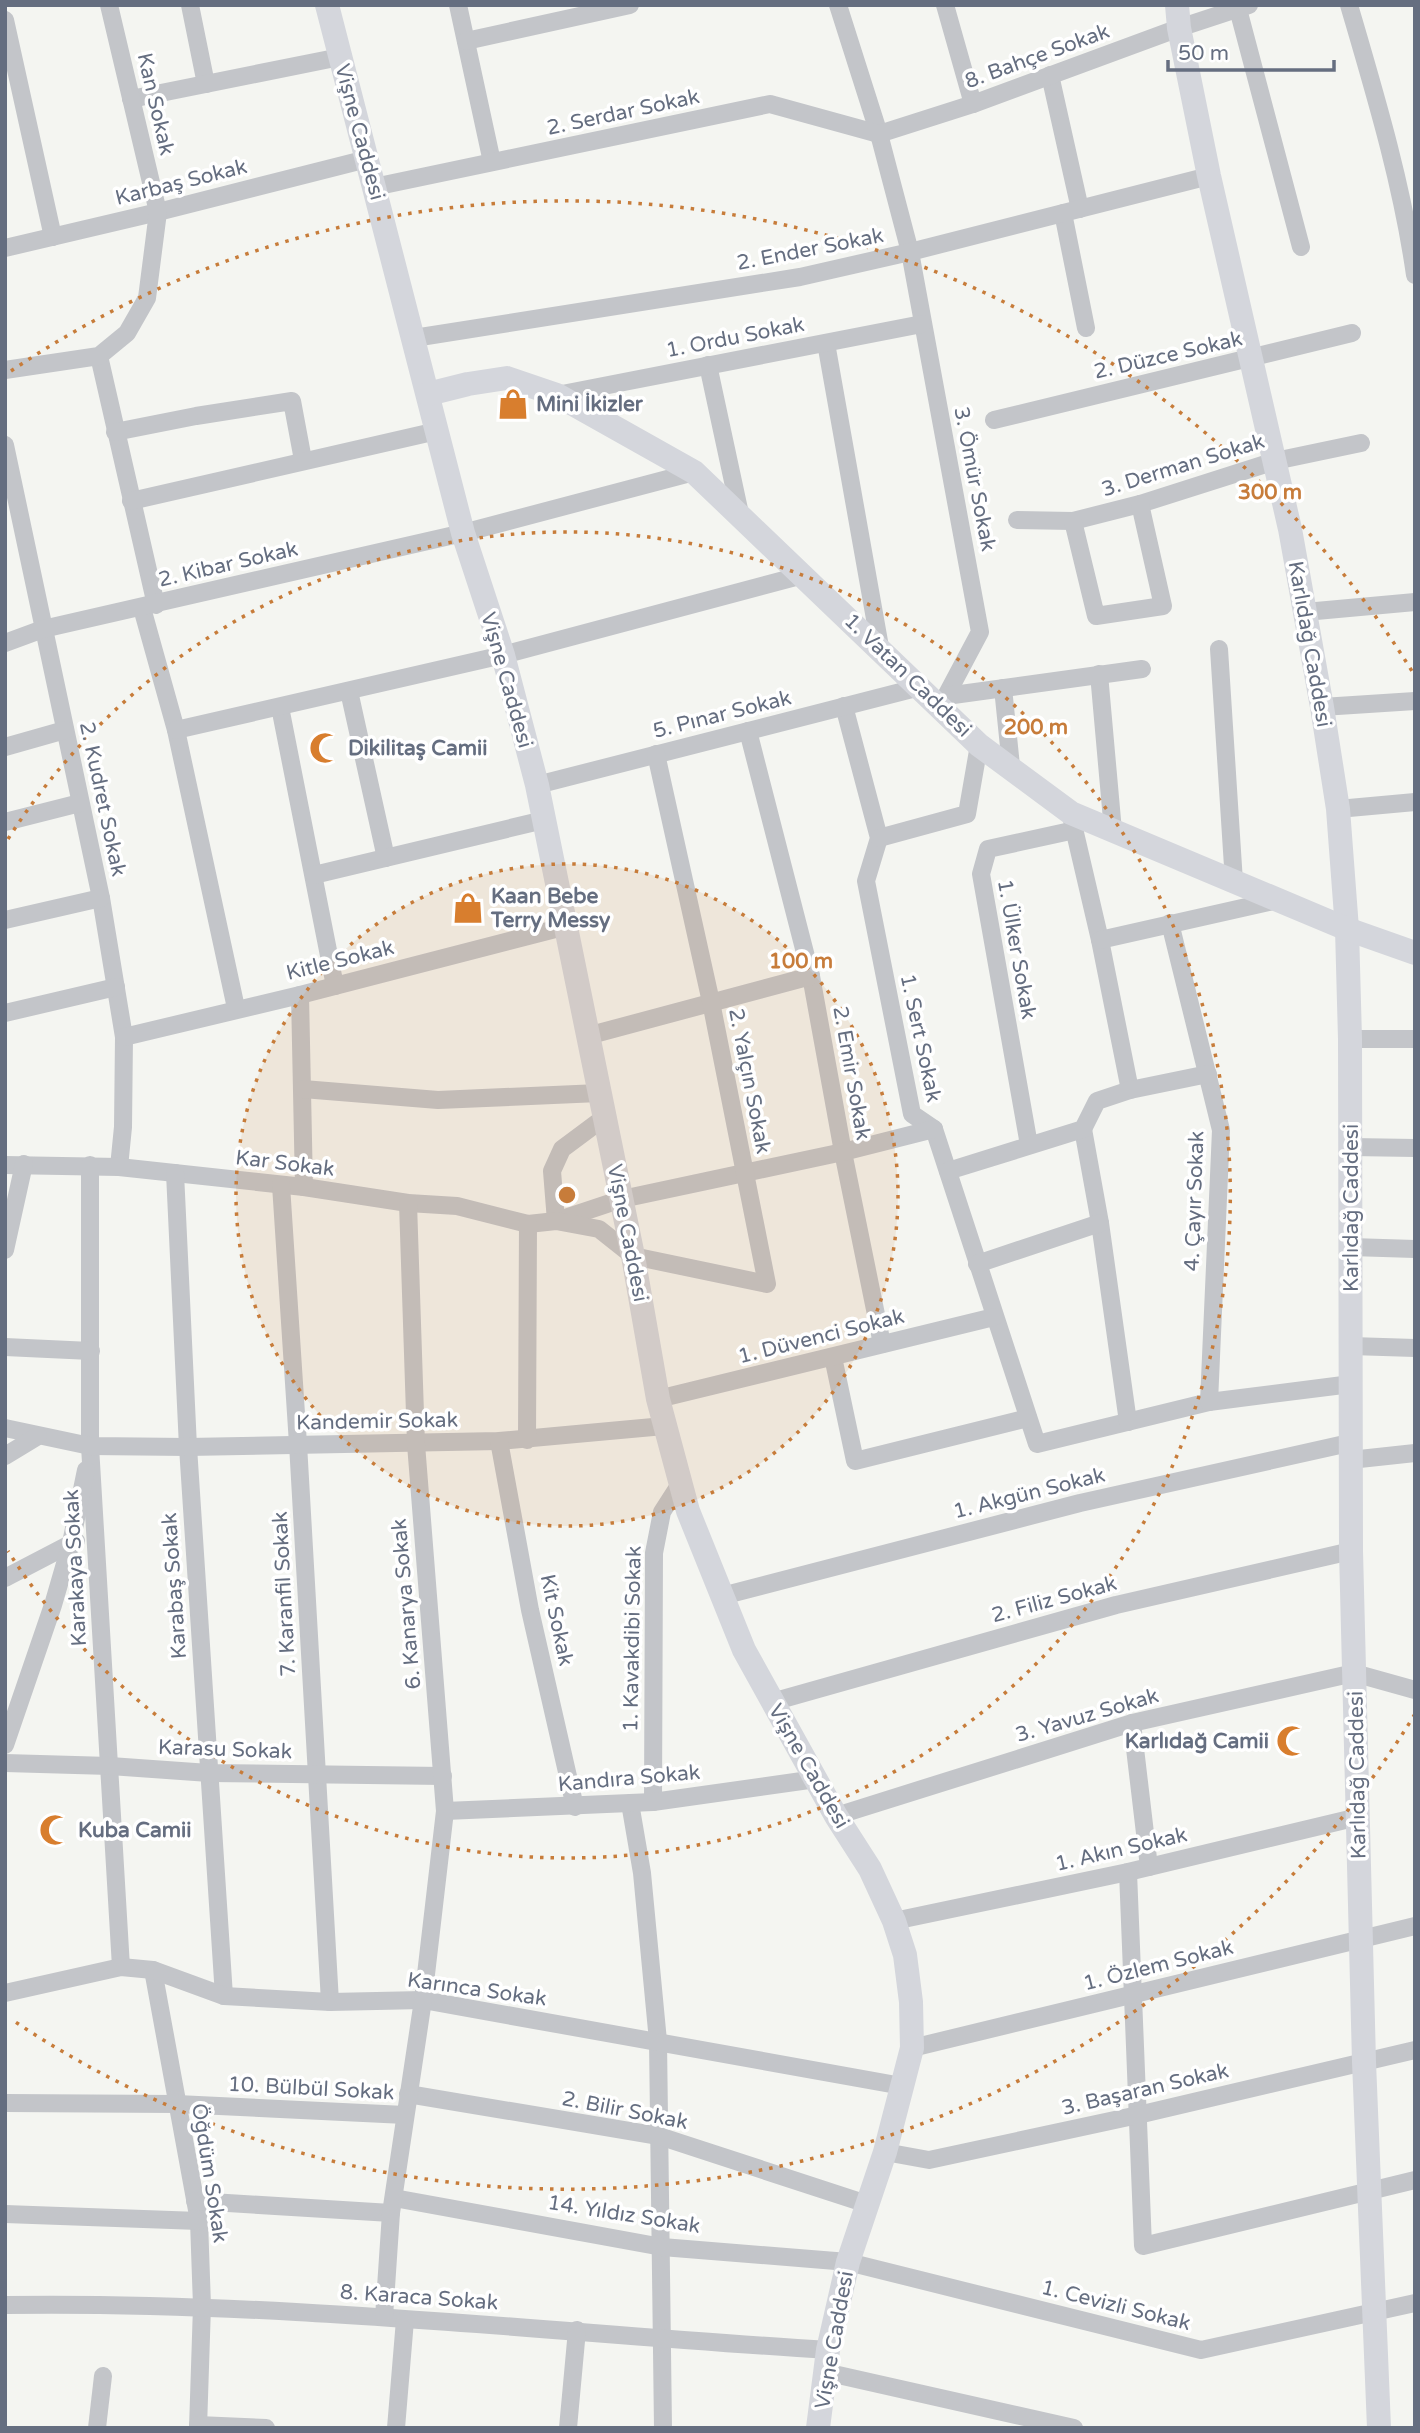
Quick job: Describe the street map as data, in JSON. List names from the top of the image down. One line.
{"streets":{"main road":["Vişne Caddesi","Karlıdağ Caddesi","1. Vatan Caddesi"],"street":["8. Bahçe Sokak","Kan Sokak","2. Serdar Sokak","Karbaş Sokak","2. Ender Sokak","1. Ordu Sokak","2. Düzce Sokak","3. Derman Sokak","3. Ömür Sokak","2. Kibar Sokak","5. Pınar Sokak","2. Kudret Sokak","1. Ülker Sokak","Kitle Sokak","1. Sert Sokak","2. Emir Sokak","2. Yalçın Sokak","Kar Sokak","4. Çayır Sokak","1. Düvenci Sokak","Kandemir Sokak","1. Akgün Sokak","Karakaya Sokak","Karabaş Sokak","7. Karanfil Sokak","2. Filiz Sokak","6. Kanarya Sokak","Kit Sokak","1. Kavakdibi Sokak","3. Yavuz Sokak","Karasu Sokak","Kandıra Sokak","1. Akın Sokak","1. Özlem Sokak","Karınca Sokak","10. Bülbül Sokak","3. Başaran Sokak","2. Bilir Sokak","Öğdüm Sokak","14. Yıldız Sokak","8. Karaca Sokak","1. Cevizli Sokak"]},"crossings":[["8. Bahçe Sokak","2. Serdar Sokak"],["8. Bahçe Sokak","3. Ömür Sokak"],["8. Bahçe Sokak","Karlıdağ Caddesi"],["Kan Sokak","Karbaş Sokak"],["2. Serdar Sokak","Vişne Caddesi"],["2. Serdar Sokak","3. Ömür Sokak"],["Vişne Caddesi","Karbaş Sokak"],["Vişne Caddesi","2. Ender Sokak"],["Vişne Caddesi","2. Kibar Sokak"],["Vişne Caddesi","1. Vatan Caddesi"],["Vişne Caddesi","5. Pınar Sokak"],["Vişne Caddesi","Kitle Sokak"],["Vişne Caddesi","2. Yalçın Sokak"],["Vişne Caddesi","Kar Sokak"],["Vişne Caddesi","1. Düvenci Sokak"],["Vişne Caddesi","Kandemir Sokak"],["Vişne Caddesi","1. Akgün Sokak"],["Vişne Caddesi","2. Filiz Sokak"],["Vişne Caddesi","1. Kavakdibi Sokak"],["Vişne Caddesi","3. Yavuz Sokak"],["Vişne Caddesi","Kandıra Sokak"],["Vişne Caddesi","1. Akın Sokak"],["Vişne Caddesi","1. Özlem Sokak"],["Vişne Caddesi","Karınca Sokak"],["Vişne Caddesi","3. Başaran Sokak"],["Vişne Caddesi","2. Bilir Sokak"],["Vişne Caddesi","14. Yıldız Sokak"],["Vişne Caddesi","8. Karaca Sokak"],["Vişne Caddesi","1. Cevizli Sokak"],["2. Ender Sokak","3. Ömür Sokak"],["2. Ender Sokak","Karlıdağ Caddesi"],["1. Ordu Sokak","3. Ömür Sokak"],["1. Ordu Sokak","1. Vatan Caddesi"],["2. Düzce Sokak","Karlıdağ Caddesi"],["3. Derman Sokak","Karlıdağ Caddesi"],["3. Ömür Sokak","1. Vatan Caddesi"],["2. Kibar Sokak","1. Vatan Caddesi"],["2. Kibar Sokak","2. Kudret Sokak"],["Karlıdağ Caddesi","1. Vatan Caddesi"],["Karlıdağ Caddesi","1. Akgün Sokak"],["Karlıdağ Caddesi","2. Filiz Sokak"],["Karlıdağ Caddesi","3. Yavuz Sokak"],["Karlıdağ Caddesi","1. Akın Sokak"],["Karlıdağ Caddesi","1. Özlem Sokak"],["Karlıdağ Caddesi","3. Başaran Sokak"],["Karlıdağ Caddesi","1. Cevizli Sokak"],["1. Vatan Caddesi","5. Pınar Sokak"],["1. Vatan Caddesi","1. Ülker Sokak"],["5. Pınar Sokak","2. Emir Sokak"],["5. Pınar Sokak","2. Yalçın Sokak"],["2. Kudret Sokak","Kitle Sokak"],["2. Kudret Sokak","Kar Sokak"],["1. Sert Sokak","Kar Sokak"],["1. Sert Sokak","1. Düvenci Sokak"],["2. Emir Sokak","Kar Sokak"],["2. Emir Sokak","1. Düvenci Sokak"],["2. Yalçın Sokak","Kar Sokak"],["Kar Sokak","Karakaya Sokak"],["Kar Sokak","Karabaş Sokak"],["Kar Sokak","7. Karanfil Sokak"],["Kar Sokak","6. Kanarya Sokak"],["Kandemir Sokak","Karakaya Sokak"],["Kandemir Sokak","Karabaş Sokak"],["Kandemir Sokak","7. Karanfil Sokak"],["Kandemir Sokak","6. Kanarya Sokak"],["Kandemir Sokak","Kit Sokak"],["Karakaya Sokak","Karasu Sokak"],["Karakaya Sokak","Karınca Sokak"],["Karabaş Sokak","Karasu Sokak"],["Karabaş Sokak","Karınca Sokak"],["7. Karanfil Sokak","Karasu Sokak"],["7. Karanfil Sokak","Karınca Sokak"],["6. Kanarya Sokak","Karasu Sokak"],["6. Kanarya Sokak","Kandıra Sokak"],["6. Kanarya Sokak","Karınca Sokak"],["6. Kanarya Sokak","10. Bülbül Sokak"],["6. Kanarya Sokak","2. Bilir Sokak"],["6. Kanarya Sokak","14. Yıldız Sokak"],["6. Kanarya Sokak","8. Karaca Sokak"],["Kit Sokak","Kandıra Sokak"],["1. Kavakdibi Sokak","Kandıra Sokak"],["Karınca Sokak","Öğdüm Sokak"],["10. Bülbül Sokak","Öğdüm Sokak"],["Öğdüm Sokak","14. Yıldız Sokak"],["Öğdüm Sokak","8. Karaca Sokak"],["14. Yıldız Sokak","1. Cevizli Sokak"]],"places":{"shop":["Mini İkizler","Kaan Bebe Terry Messy"],"mosque":["Dikilitaş Camii","Karlıdağ Camii","Kuba Camii"]},"scale_bar":"50 m","rings":["300 m","200 m","100 m"]}
